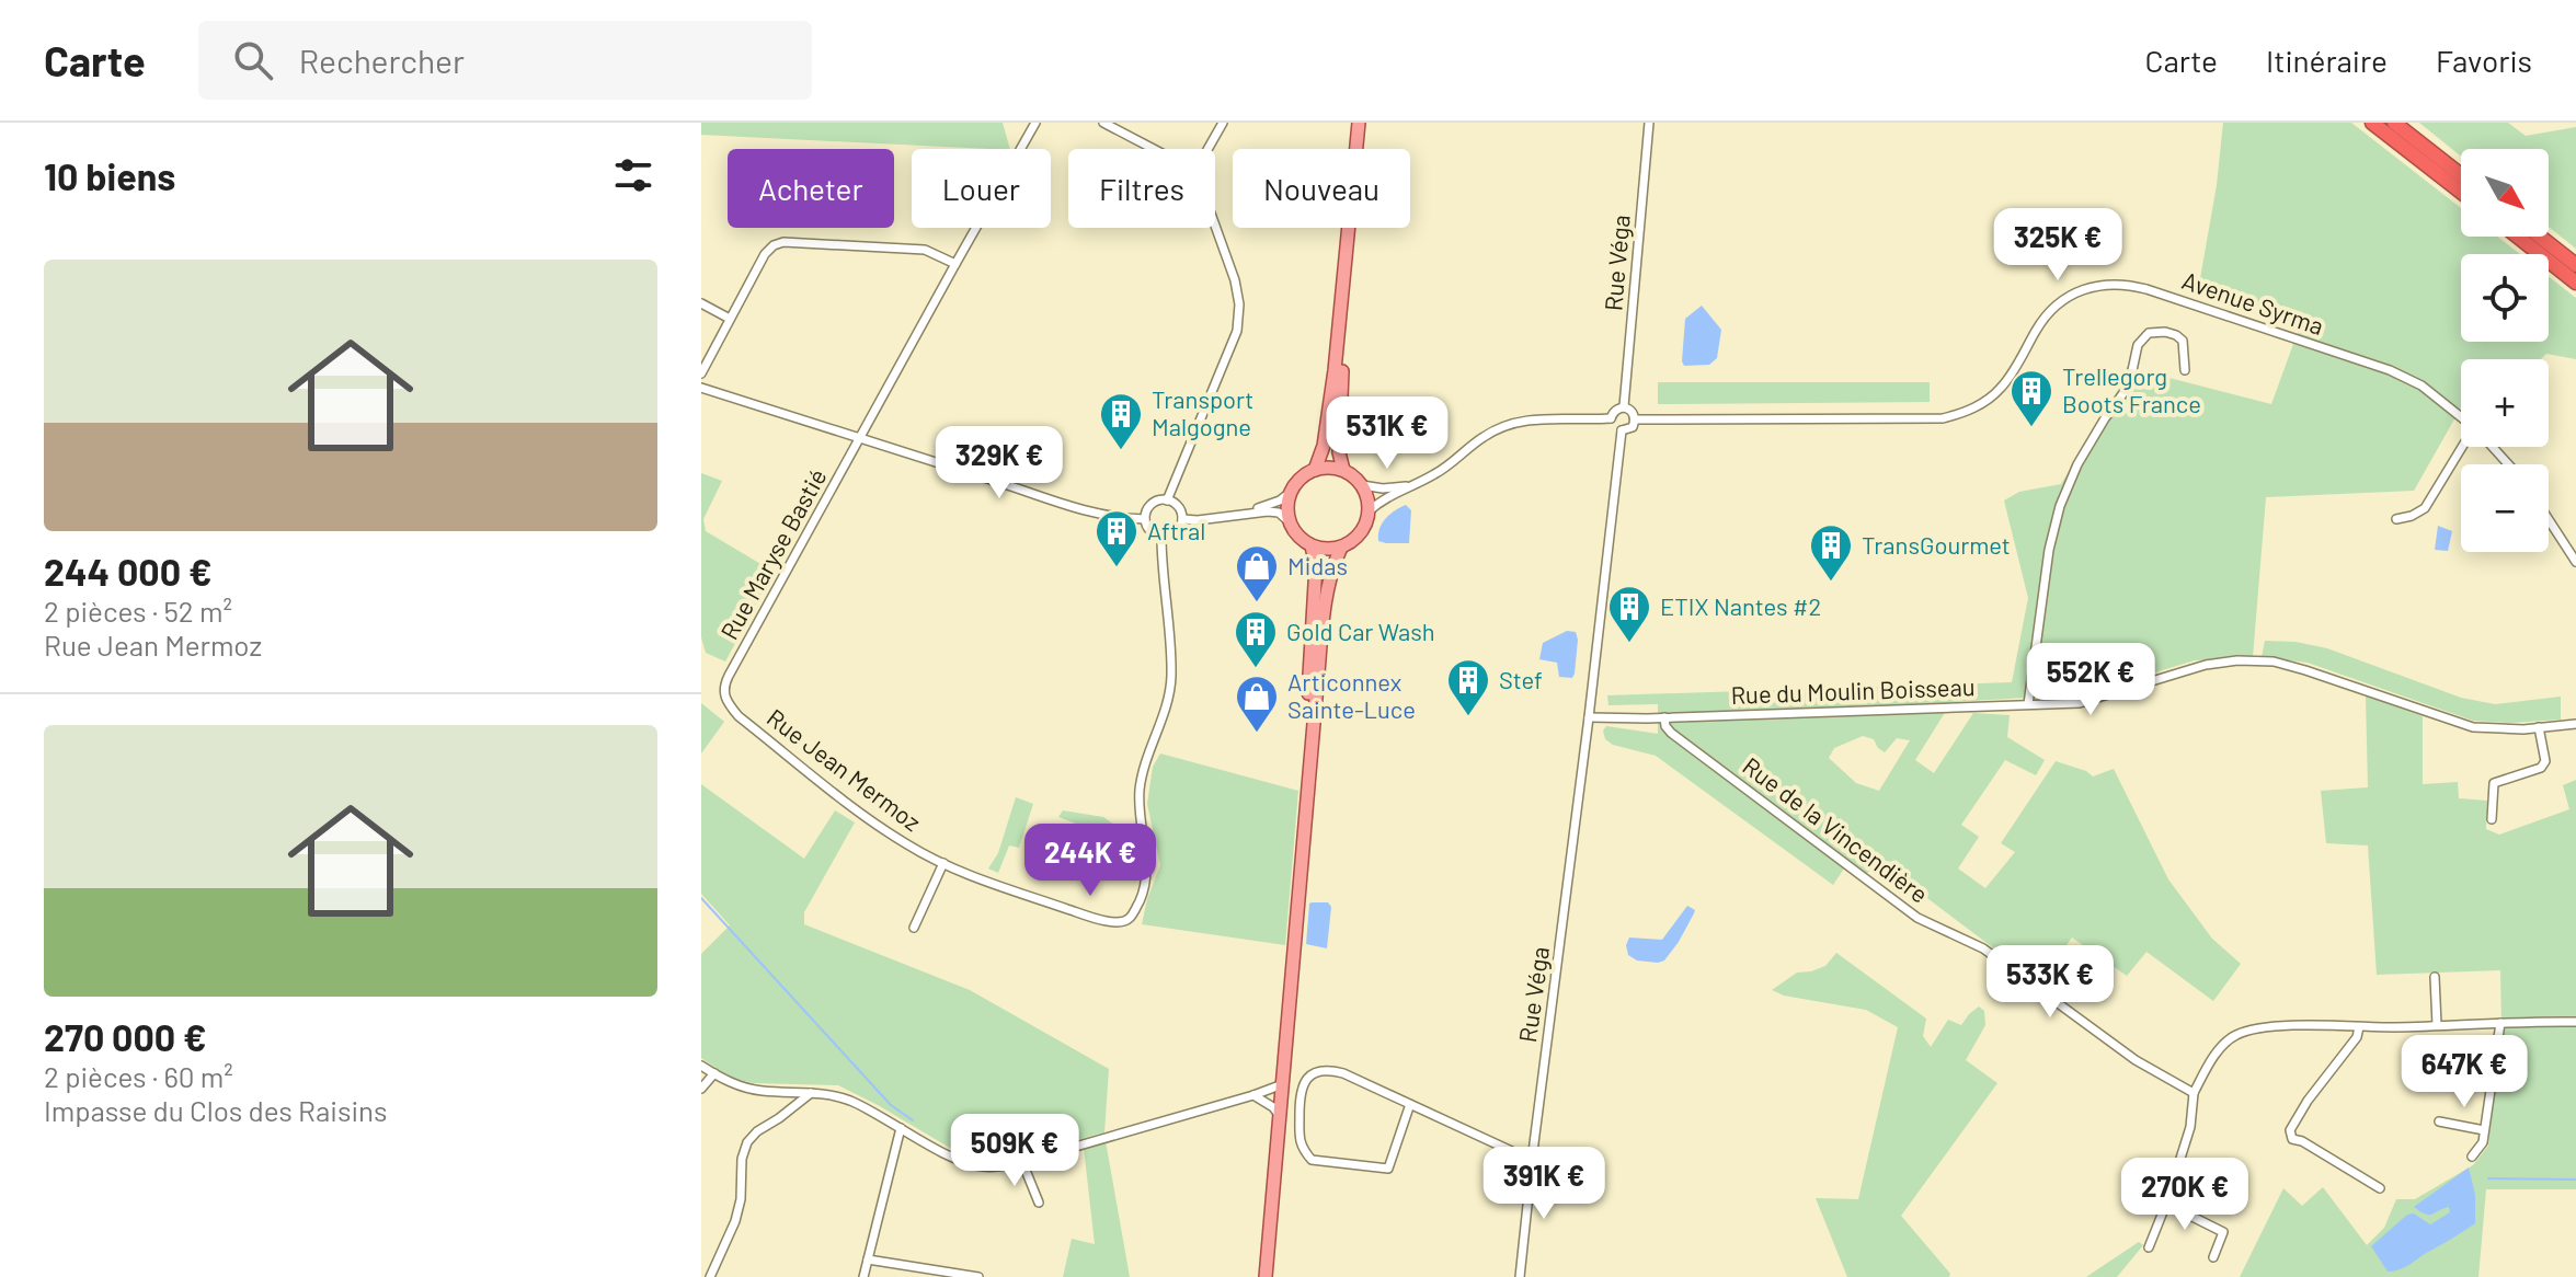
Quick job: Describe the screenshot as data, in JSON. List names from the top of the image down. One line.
{"streets":{"street":["Rue Véga","Avenue Syrma","Rue Maryse Bastié","Rue du Moulin Boisseau","Rue Jean Mermoz","Rue de la Vincendière"]},"crossings":[["Rue Véga","Avenue Syrma"],["Rue Véga","Rue du Moulin Boisseau"],["Rue Maryse Bastié","Rue Jean Mermoz"],["Rue du Moulin Boisseau","Rue de la Vincendière"]],"places":{"building":["Trellegorg Boots France","Transport Malgogne","Aftral","TransGourmet","ETIX Nantes #2","Gold Car Wash","Stef"],"shop":["Midas","Articonnex Sainte-Luce"]},"north":"bottom right","page":{"header":"Carte","search":"Rechercher","nav":["Carte","Itinéraire","Favoris"],"heading":"10 biens","map_buttons":["+","−"],"chip":["Acheter","Louer","Filtres","Nouveau"],"price":["325K €","531K €","329K €","552K €","244K €","533K €","647K €","509K €","391K €","270K €"],"list":[{"name":"244 000 €","note":"2 pièces · 52 m² · Rue Jean Mermoz"},{"name":"270 000 €","note":"2 pièces · 60 m² · Impasse du Clos des Raisins"}]}}
